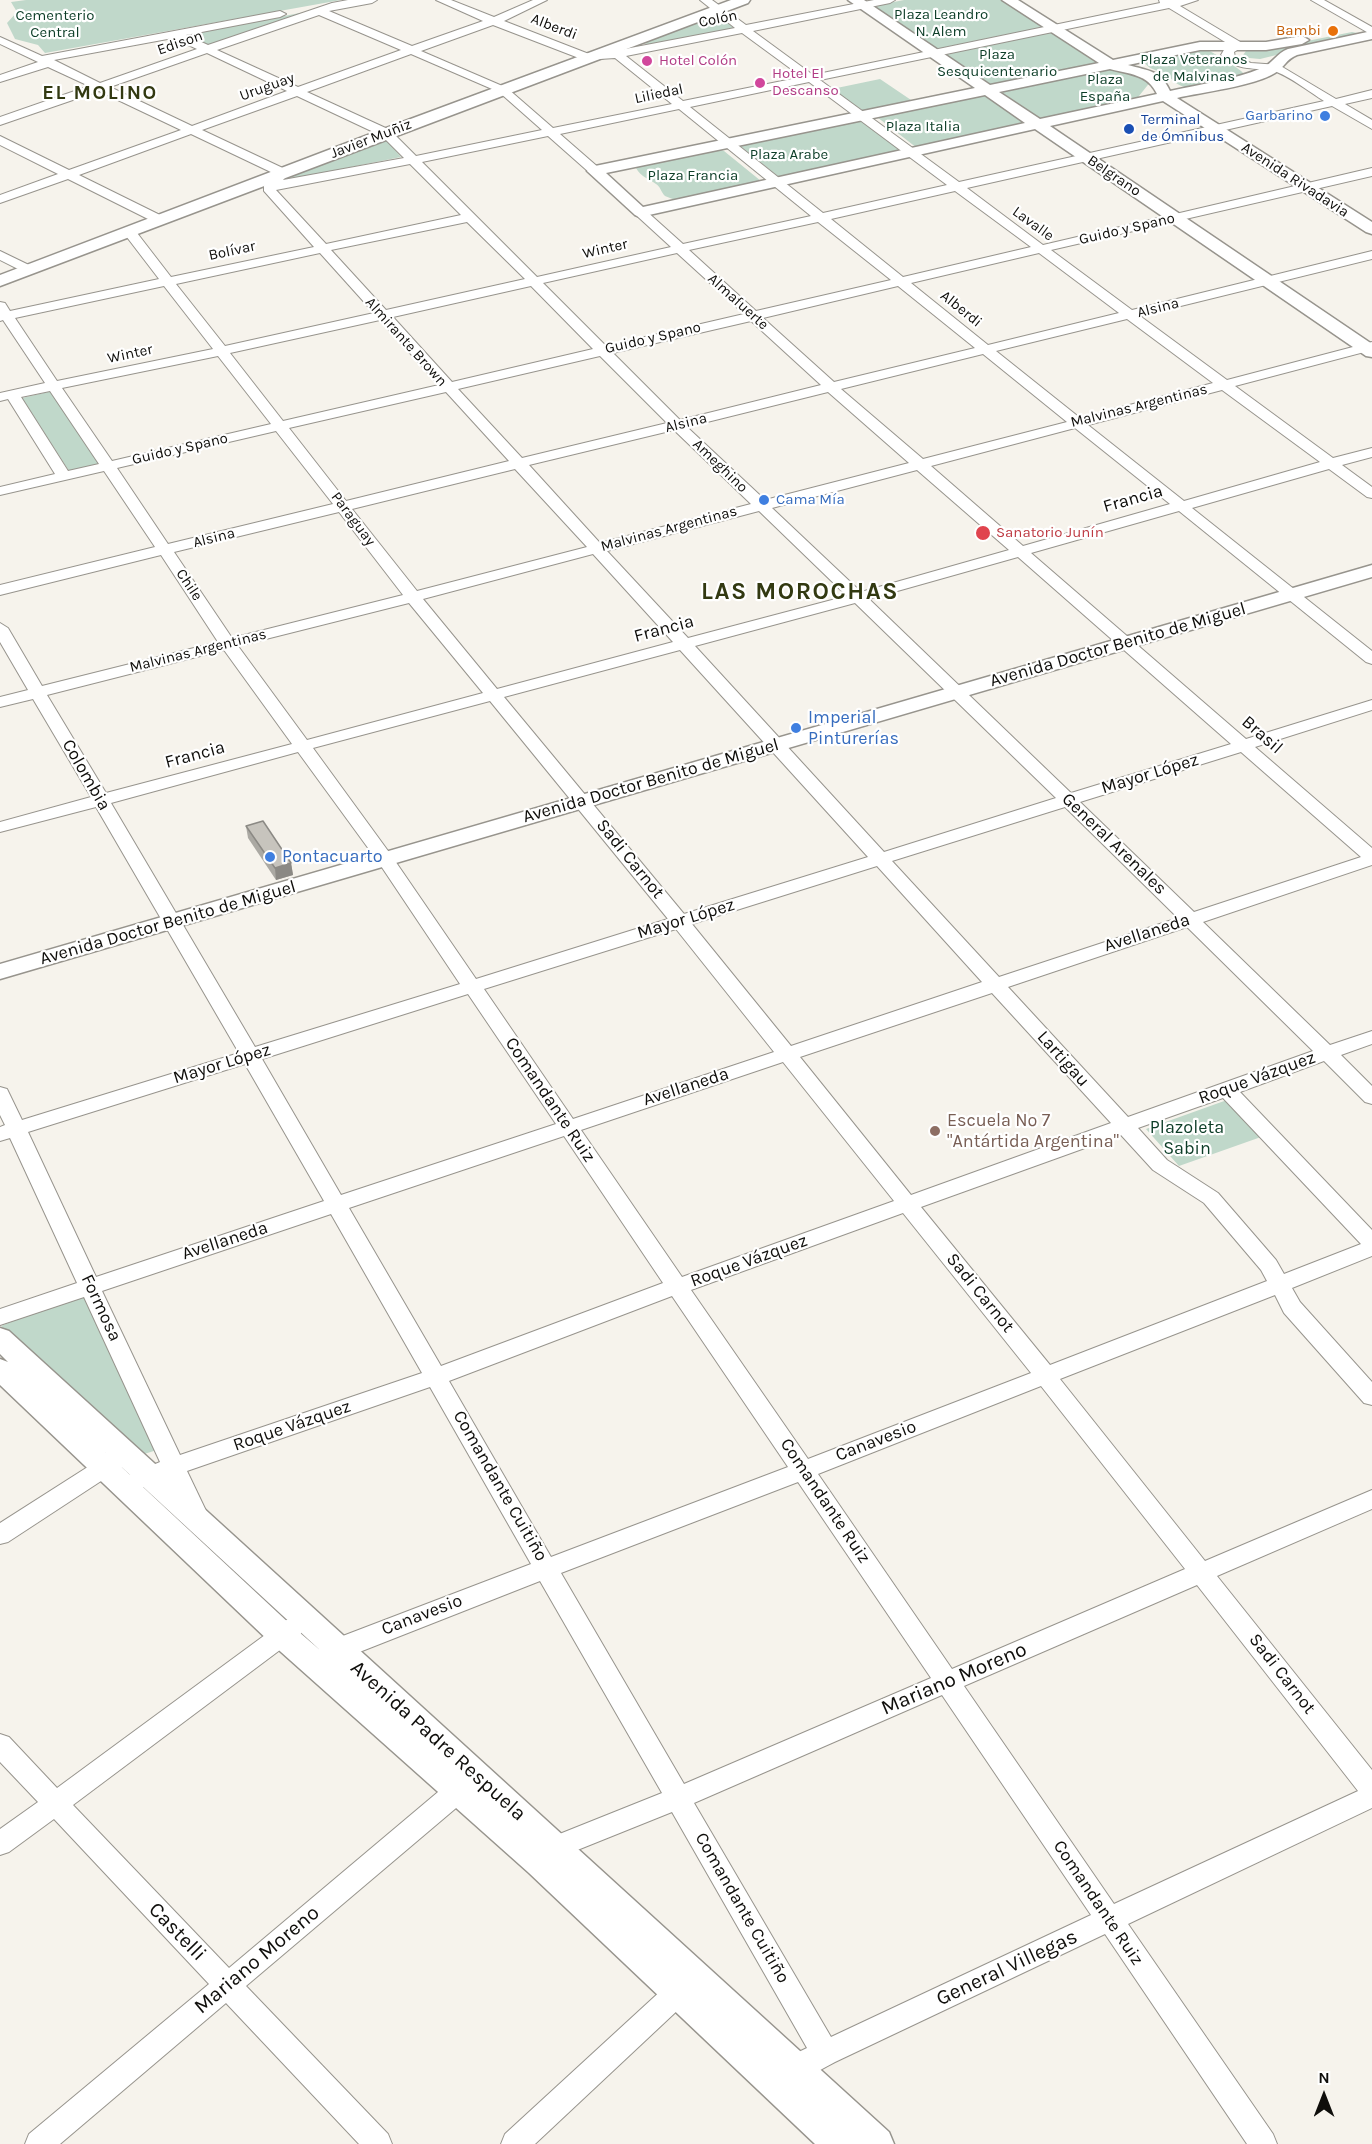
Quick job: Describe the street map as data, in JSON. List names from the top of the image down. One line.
{"streets":{"main road":["Javier Muñiz","Belgrano","Avenida Rivadavia","Almafuerte","Avenida Doctor Benito de Miguel","Avenida Padre Respuela"],"street":["Colón","Alberdi","Edison","Uruguay","Liliedal","Lavalle","Guido y Spano","Winter","Bolívar","Alsina","Almirante Brown","Malvinas Argentinas","Ameghino","Francia","Paraguay","Chile","Brasil","Mayor López","Colombia","General Arenales","Sadi Carnot","Avellaneda","Lartigau","Roque Vázquez","Comandante Ruiz","Formosa","Canavesio","Comandante Cuitiño","Mariano Moreno","Castelli","General Villegas"]},"crossings":[["Colón","Alberdi"],["Colón","Javier Muñiz"],["Colón","Belgrano"],["Colón","Lavalle"],["Alberdi","Uruguay"],["Alberdi","Liliedal"],["Alberdi","Javier Muñiz"],["Alberdi","Guido y Spano"],["Alberdi","Winter"],["Alberdi","Alsina"],["Alberdi","Malvinas Argentinas"],["Alberdi","Francia"],["Alberdi","Avenida Doctor Benito de Miguel"],["Edison","Almafuerte"],["Uruguay","Almafuerte"],["Liliedal","Belgrano"],["Liliedal","Avenida Rivadavia"],["Liliedal","Lavalle"],["Liliedal","Almafuerte"],["Liliedal","Almirante Brown"],["Liliedal","Ameghino"],["Javier Muñiz","Lavalle"],["Javier Muñiz","Almafuerte"],["Javier Muñiz","Ameghino"],["Javier Muñiz","Paraguay"],["Belgrano","Guido y Spano"],["Belgrano","Winter"],["Belgrano","Alsina"],["Belgrano","Malvinas Argentinas"],["Avenida Rivadavia","Guido y Spano"],["Avenida Rivadavia","Winter"],["Lavalle","Guido y Spano"],["Lavalle","Winter"],["Lavalle","Alsina"],["Lavalle","Malvinas Argentinas"],["Lavalle","Francia"],["Guido y Spano","Almafuerte"],["Guido y Spano","Almirante Brown"],["Guido y Spano","Ameghino"],["Guido y Spano","Paraguay"],["Guido y Spano","Chile"],["Winter","Almafuerte"],["Winter","Almirante Brown"],["Winter","Ameghino"],["Winter","Paraguay"],["Winter","Chile"],["Bolívar","Almirante Brown"],["Bolívar","Ameghino"],["Bolívar","Paraguay"],["Bolívar","Chile"],["Almafuerte","Alsina"],["Almafuerte","Malvinas Argentinas"],["Almafuerte","Francia"],["Almafuerte","Avenida Doctor Benito de Miguel"],["Almafuerte","Brasil"],["Alsina","Almirante Brown"],["Alsina","Ameghino"],["Alsina","Paraguay"],["Alsina","Chile"],["Almirante Brown","Malvinas Argentinas"],["Almirante Brown","Francia"],["Almirante Brown","Avenida Doctor Benito de Miguel"],["Almirante Brown","Lartigau"],["Malvinas Argentinas","Ameghino"],["Malvinas Argentinas","Paraguay"],["Malvinas Argentinas","Chile"],["Malvinas Argentinas","Colombia"],["Ameghino","Francia"],["Ameghino","Avenida Doctor Benito de Miguel"],["Ameghino","General Arenales"],["Francia","Paraguay"],["Francia","Chile"],["Francia","Colombia"],["Paraguay","Avenida Doctor Benito de Miguel"],["Paraguay","Sadi Carnot"],["Chile","Avenida Doctor Benito de Miguel"],["Chile","Comandante Ruiz"],["Avenida Doctor Benito de Miguel","Brasil"],["Avenida Doctor Benito de Miguel","Colombia"],["Avenida Doctor Benito de Miguel","General Arenales"],["Avenida Doctor Benito de Miguel","Sadi Carnot"],["Avenida Doctor Benito de Miguel","Lartigau"],["Avenida Doctor Benito de Miguel","Comandante Ruiz"],["Avenida Doctor Benito de Miguel","Comandante Cuitiño"],["Brasil","Mayor López"],["Brasil","Avellaneda"],["Mayor López","General Arenales"],["Mayor López","Sadi Carnot"],["Mayor López","Lartigau"],["Mayor López","Comandante Ruiz"],["Mayor López","Formosa"],["Mayor López","Comandante Cuitiño"],["Colombia","Comandante Cuitiño"],["General Arenales","Avellaneda"],["General Arenales","Roque Vázquez"],["Sadi Carnot","Avellaneda"],["Sadi Carnot","Roque Vázquez"],["Sadi Carnot","Canavesio"],["Sadi Carnot","Mariano Moreno"],["Avellaneda","Lartigau"],["Avellaneda","Comandante Ruiz"],["Avellaneda","Formosa"],["Avellaneda","Comandante Cuitiño"],["Lartigau","Roque Vázquez"],["Lartigau","Canavesio"],["Roque Vázquez","Comandante Ruiz"],["Roque Vázquez","Formosa"],["Roque Vázquez","Comandante Cuitiño"],["Roque Vázquez","Avenida Padre Respuela"],["Comandante Ruiz","Canavesio"],["Comandante Ruiz","Mariano Moreno"],["Comandante Ruiz","General Villegas"],["Formosa","Avenida Padre Respuela"],["Canavesio","Comandante Cuitiño"],["Canavesio","Avenida Padre Respuela"],["Comandante Cuitiño","Mariano Moreno"],["Comandante Cuitiño","General Villegas"],["Mariano Moreno","Avenida Padre Respuela"],["Mariano Moreno","Castelli"],["Avenida Padre Respuela","General Villegas"]],"districts":["EL MOLINO","LAS MOROCHAS"],"parks":["Plaza Leandro N. Alem","Cementerio Central","Plaza Sesquicentenario","Plaza Veteranos de Malvinas","Plaza España","Plaza Italia","Plaza Arabe","Plaza Francia","Plazoleta Sabin"],"places":["Bambi","Hotel Colón","Hotel El Descanso","Garbarino","Terminal de Ómnibus","Cama Mía","Sanatorio Junín","Imperial Pinturerías","Pontacuarto","Escuela Nº 7 \"Antártida Argentina\""],"north":"top"}
